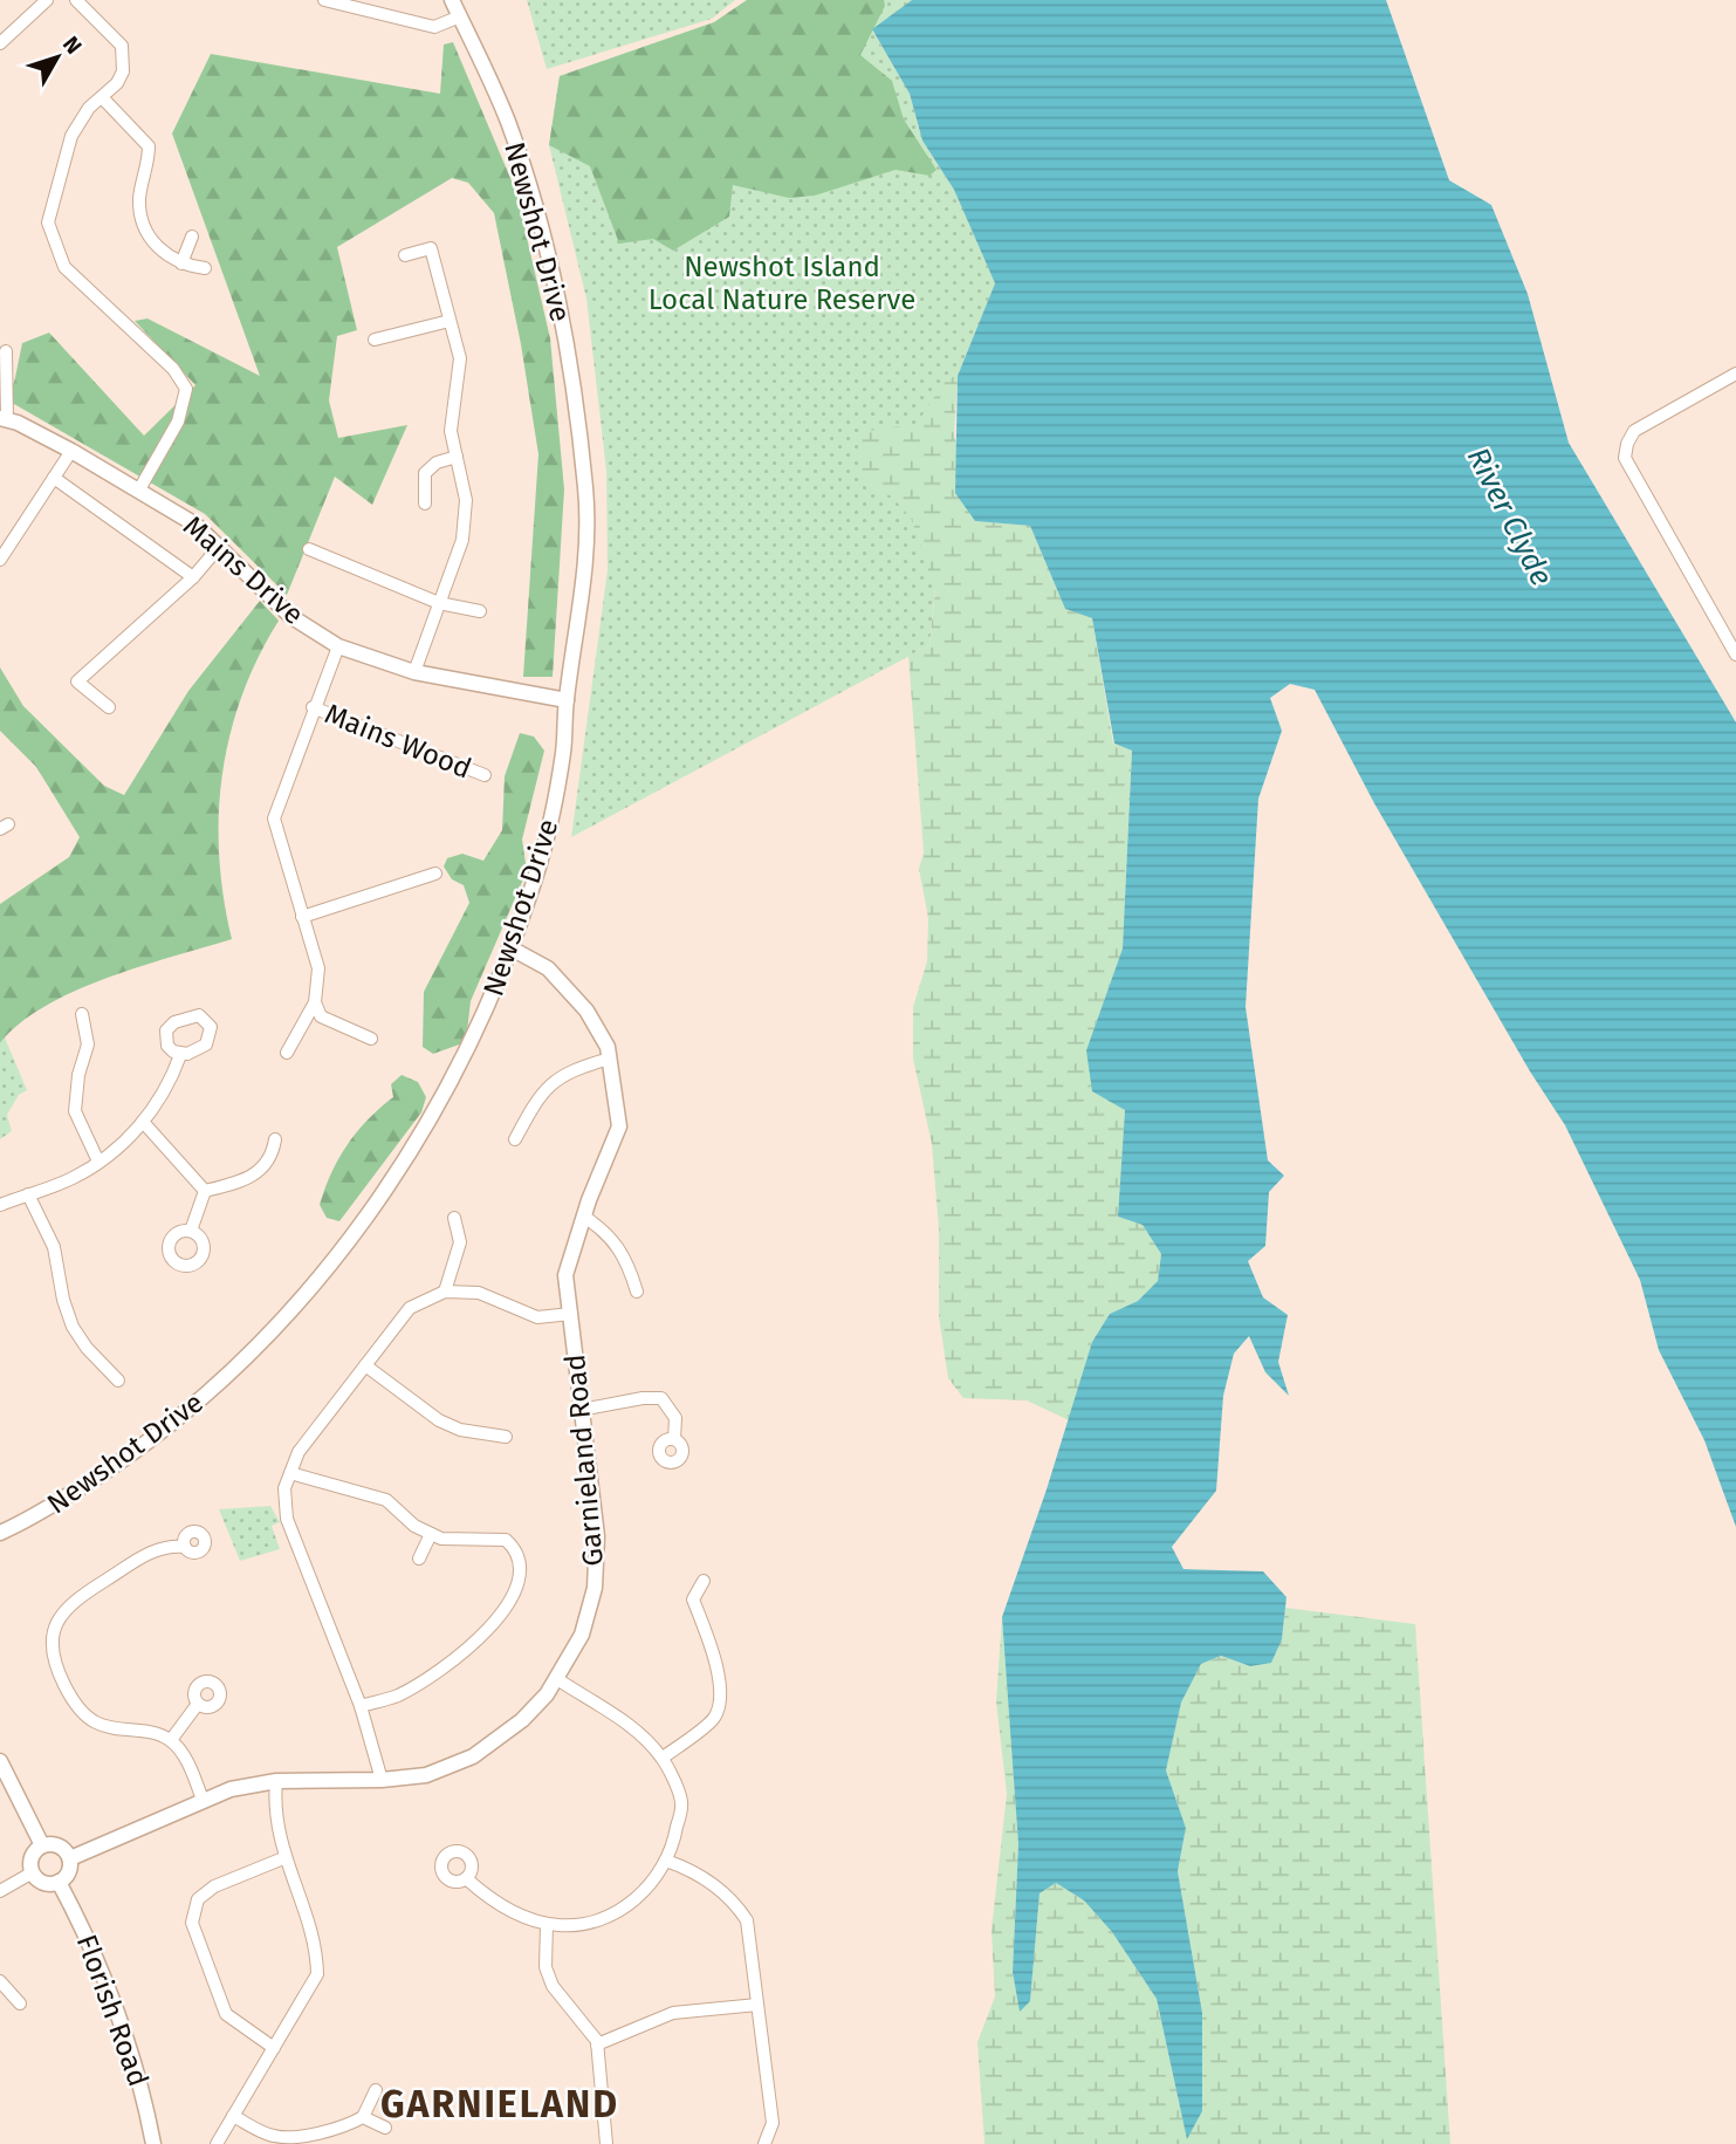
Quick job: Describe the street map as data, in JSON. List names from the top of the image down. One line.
{"streets":{"street":["Newshot Drive","Mains Drive","Mains Wood","Garnieland Road","Florish Road"]},"crossings":[["Newshot Drive","Mains Drive"],["Newshot Drive","Garnieland Road"],["Mains Drive","Mains Wood"],["Garnieland Road","Florish Road"]],"districts":["GARNIELAND"],"water":["River Clyde"],"parks":["Newshot Island Local Nature Reserve"],"north":"top right"}
